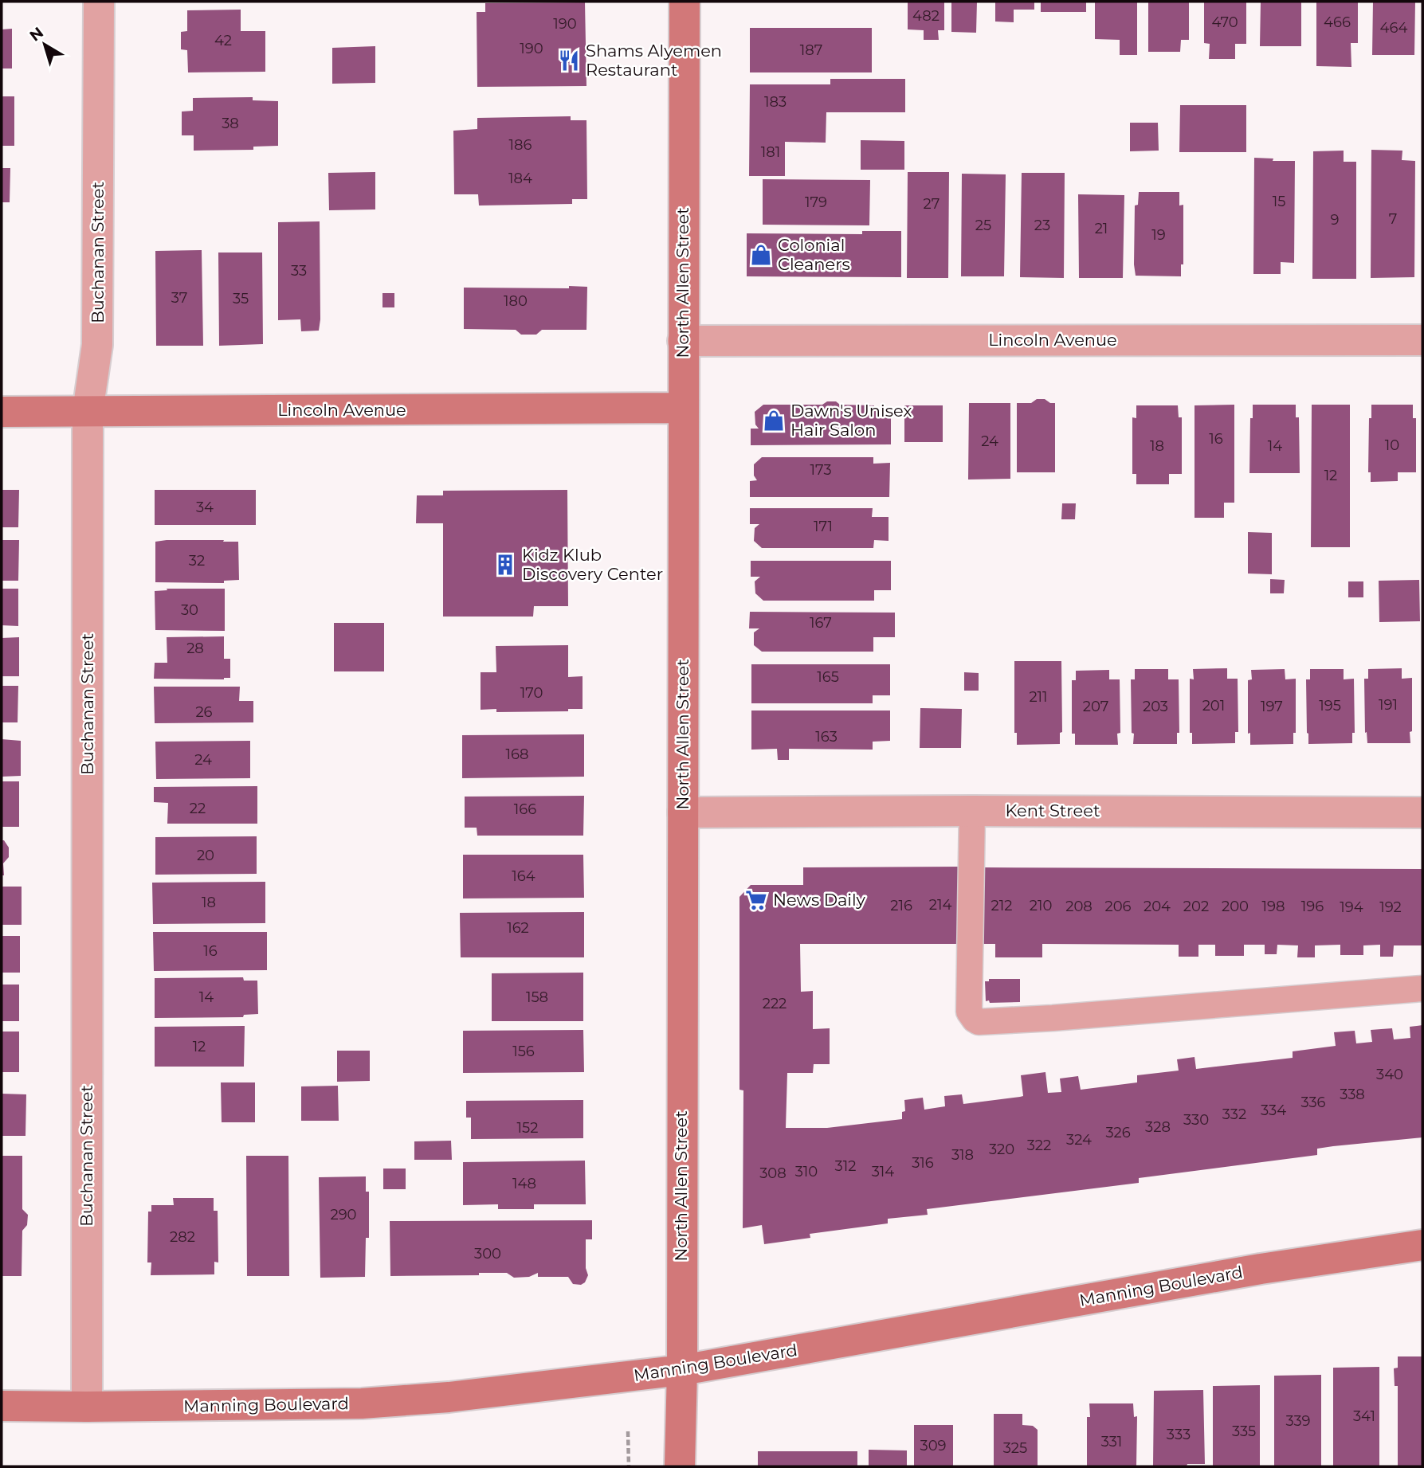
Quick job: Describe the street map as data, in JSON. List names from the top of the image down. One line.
{"streets":{"street":["Buchanan Street","North Allen Street","Lincoln Avenue","Kent Street","Manning Boulevard"]},"crossings":[["Buchanan Street","Lincoln Avenue"],["Buchanan Street","Manning Boulevard"],["North Allen Street","Lincoln Avenue"],["North Allen Street","Kent Street"],["North Allen Street","Manning Boulevard"]],"places":{"restaurant":["Shams Alyemen Restaurant"],"shop":["Colonial Cleaners","Dawn's Unisex Hair Salon"],"building":["Kidz Klub Discovery Center"],"supermarket":["News Daily"]},"house_numbers":["482","470","466","190","464","42","190","187","183","38","186","181","184","15","179","27","7","9","25","23","21","19","33","37","35","180","16","24","10","18","14","173","12","34","171","32","30","167","28","165","170","211","191","201","195","207","203","197","26","163","168","24","22","166","20","164","18","214","216","212","210","208","206","204","202","200","198","196","194","192","162","16","14","158","222","12","156","340","338","336","334","332","330","328","152","326","324","322","320","318","316","312","310","314","308","148","290","282","300","341","339","335","333","331","309","325"],"north":"top left"}
